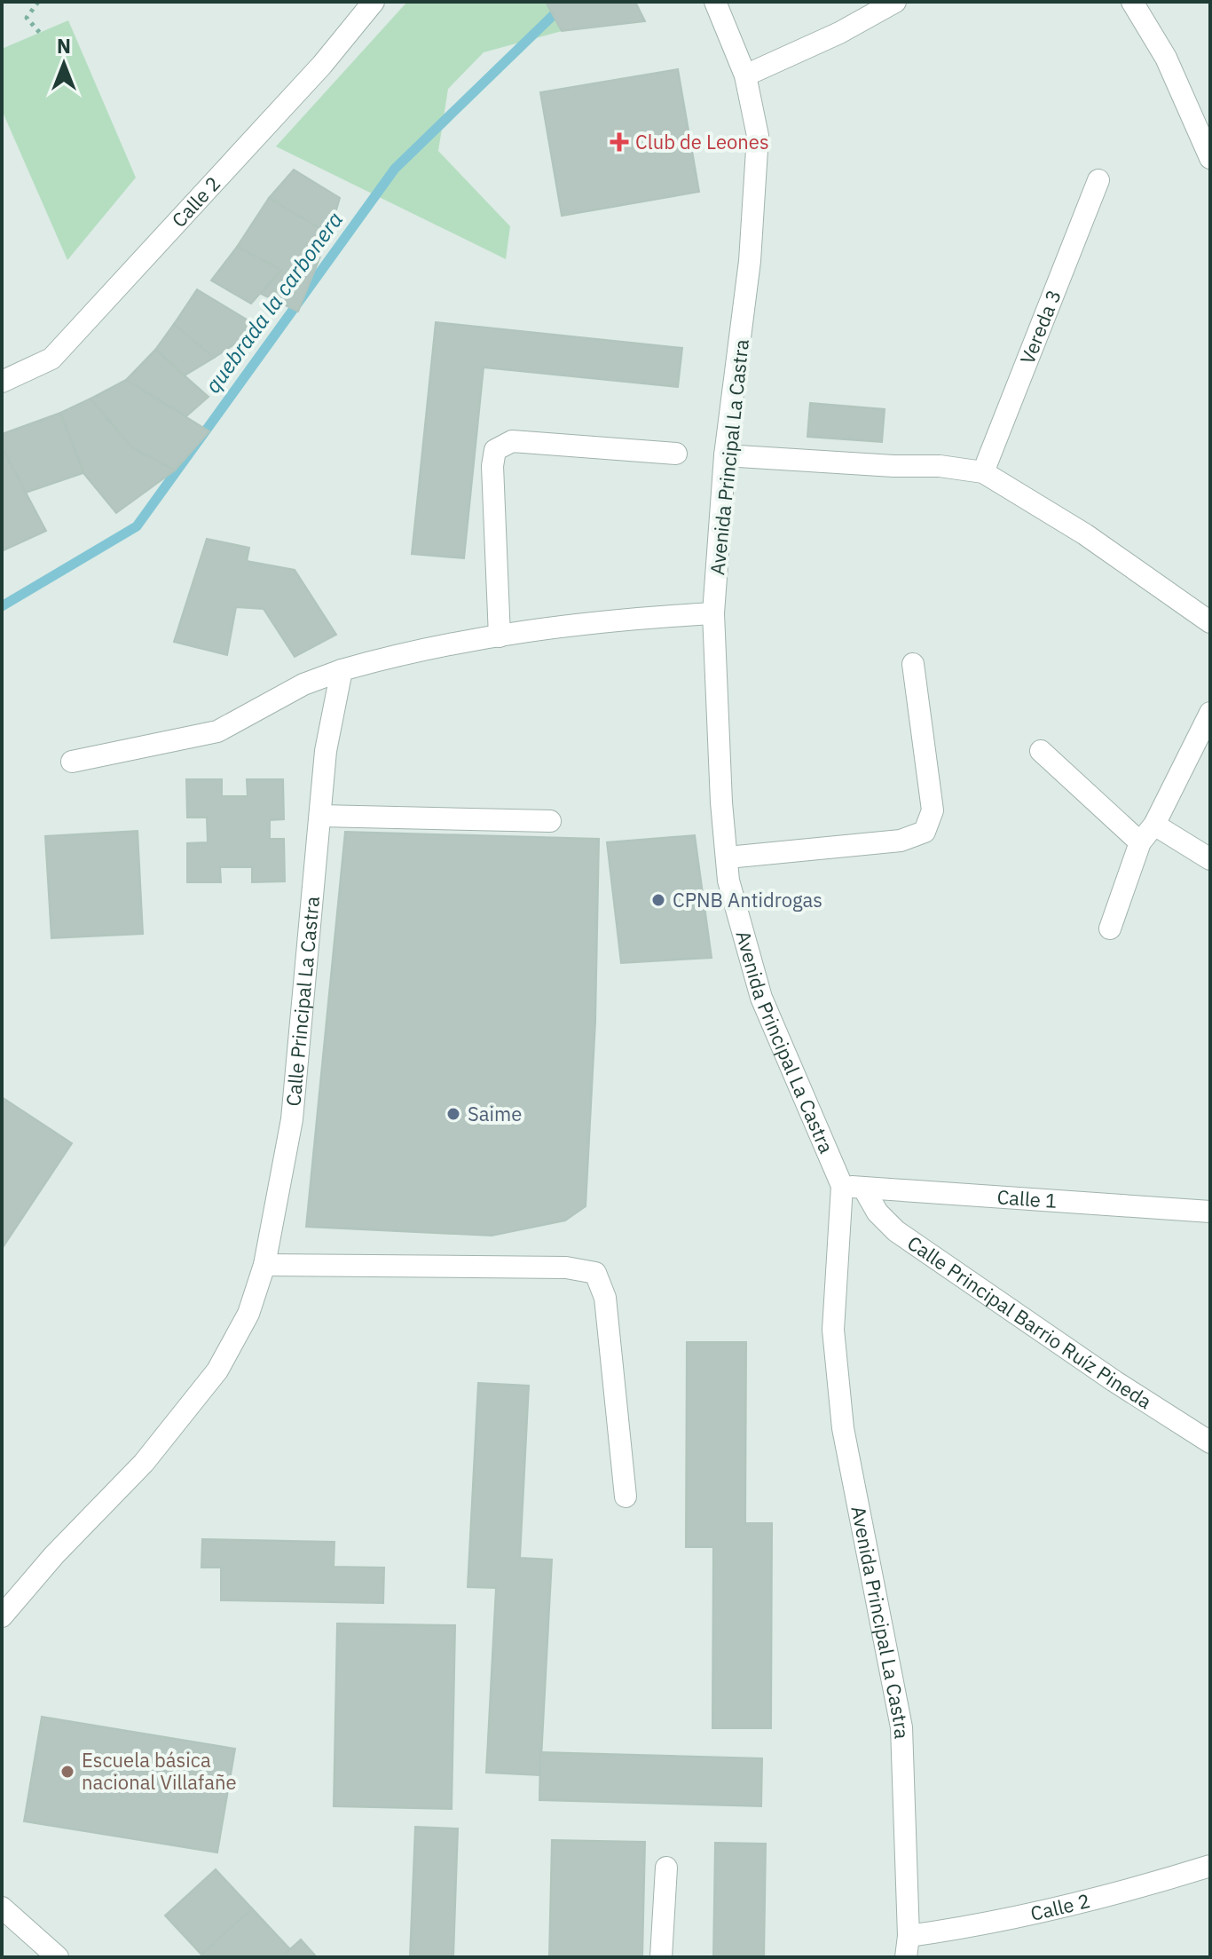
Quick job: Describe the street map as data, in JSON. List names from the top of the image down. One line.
{"streets":{"street":["Calle 2","Vereda 3","Avenida Principal La Castra","Calle Principal La Castra","Calle 1","Calle Principal Barrio Ruíz Pineda"]},"crossings":[["Calle 2","Avenida Principal La Castra"],["Avenida Principal La Castra","Calle 1"],["Avenida Principal La Castra","Calle Principal Barrio Ruíz Pineda"],["Calle 1","Calle Principal Barrio Ruíz Pineda"]],"water":["quebrada la carbonera"],"places":{"health":["Club de Leones"],"other":["CPNB Antidrogas","Saime","Escuela básica nacional Villafañe"]},"north":"top"}
